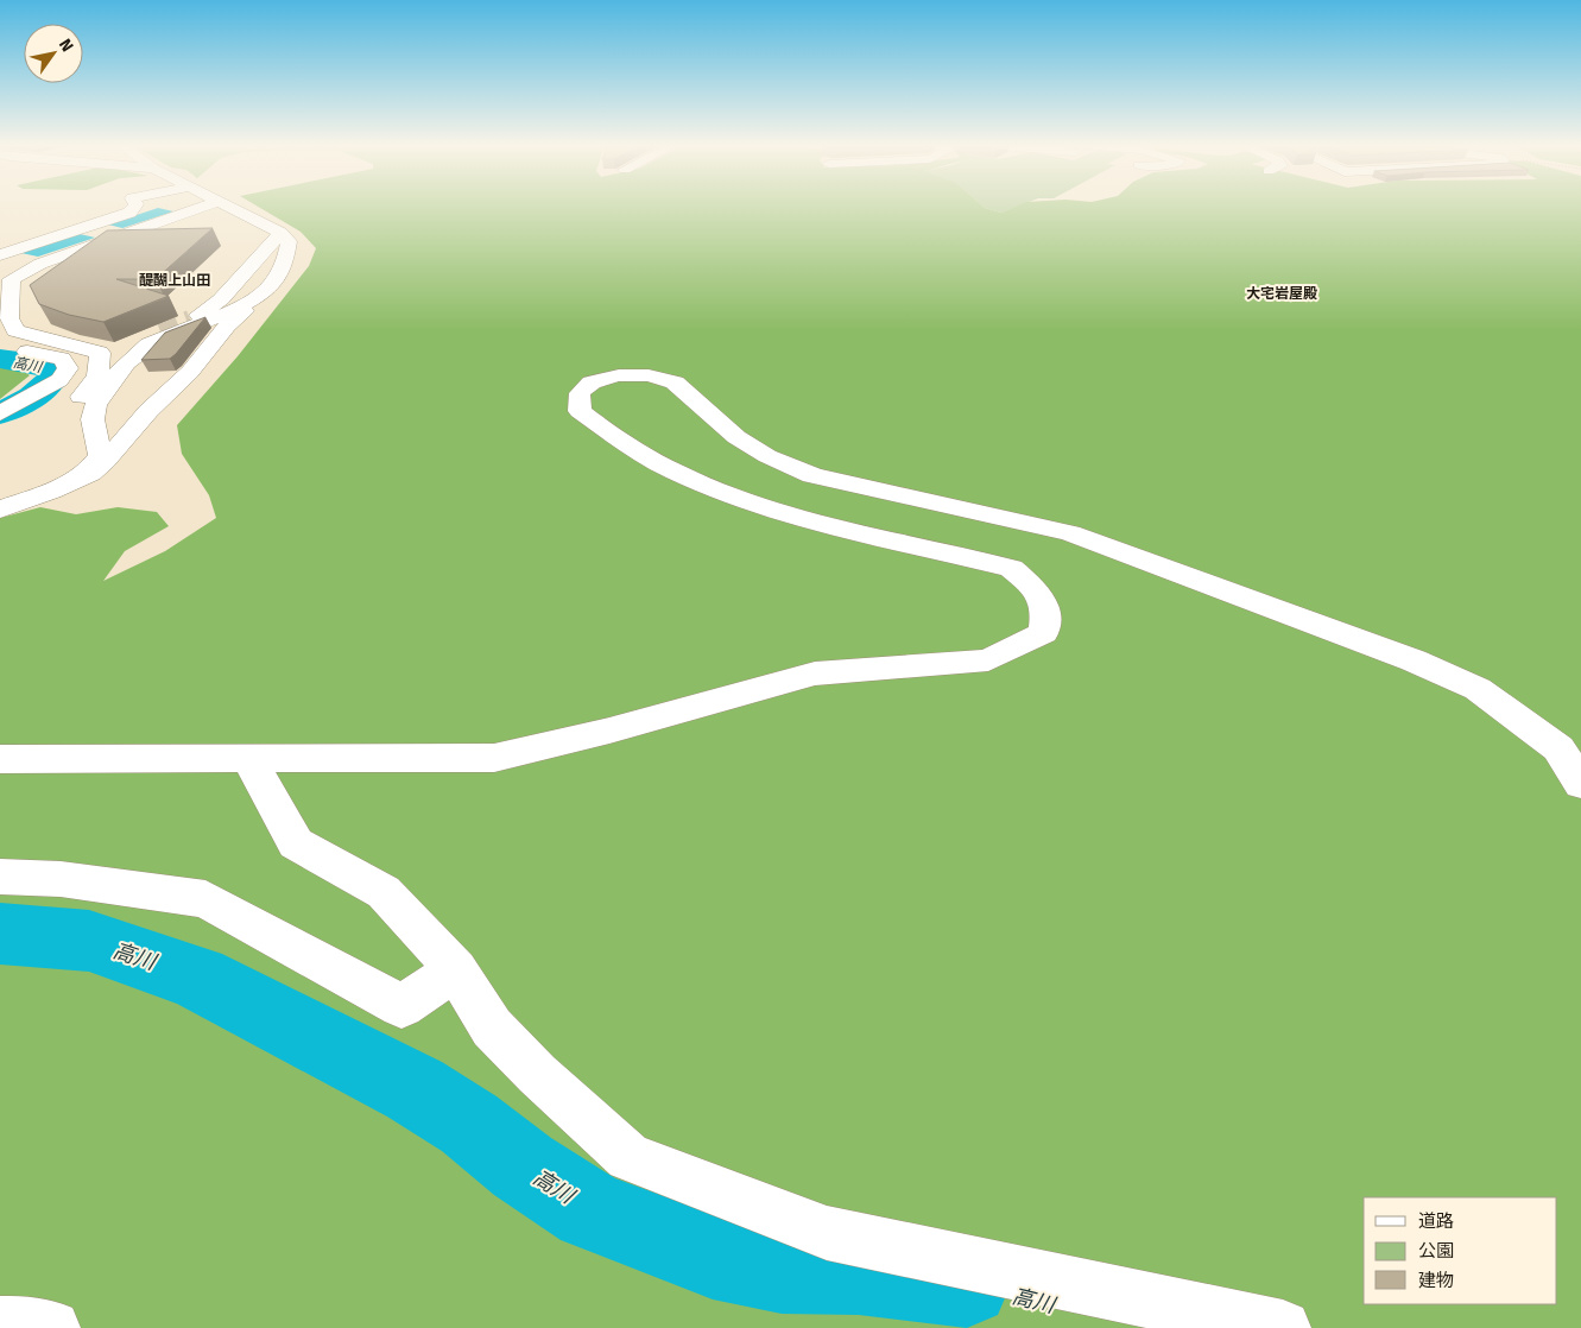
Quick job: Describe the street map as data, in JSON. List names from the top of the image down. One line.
{"districts":["醍醐上山田","大宅岩屋殿"],"water":["高川"],"legend":["道路","公園","建物"],"north":"top right"}
